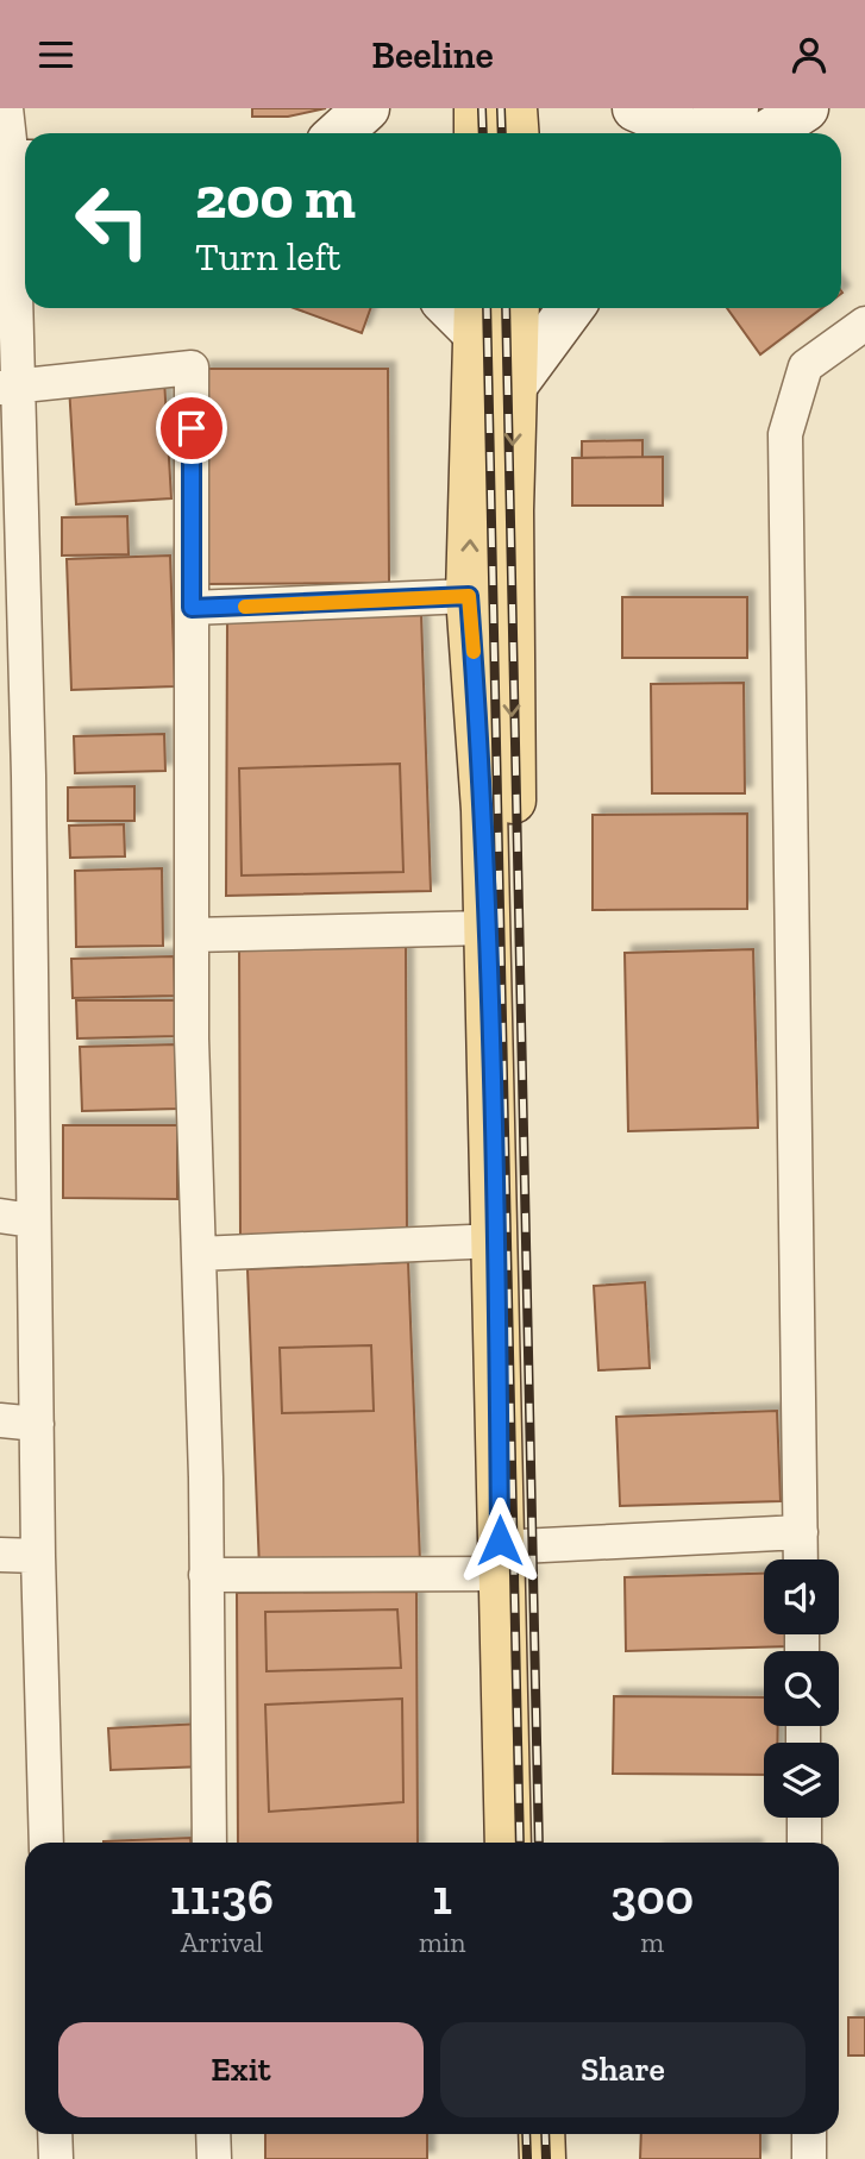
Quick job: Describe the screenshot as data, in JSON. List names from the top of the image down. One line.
{"page":{"header":"Beeline","turn":["200 m","Turn left"],"eta":["11:36","Arrival","1","min","300","m"],"buttons":["Exit","Share"]}}
